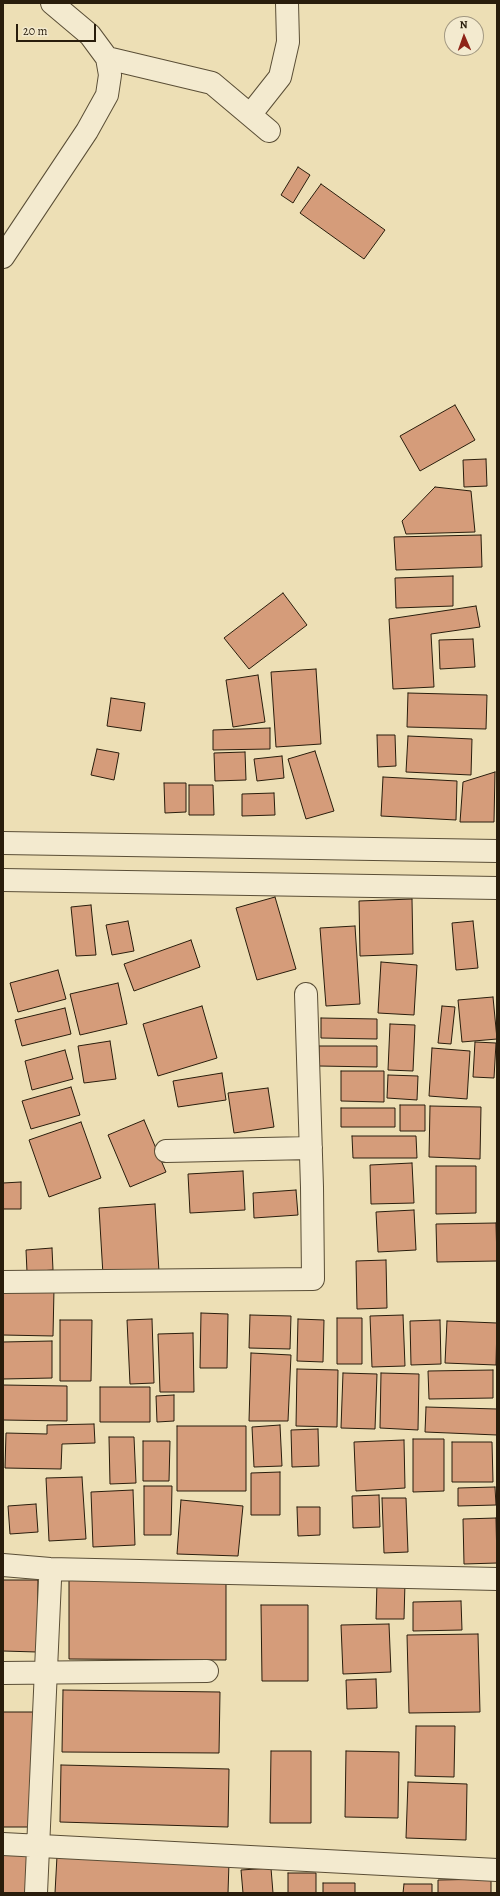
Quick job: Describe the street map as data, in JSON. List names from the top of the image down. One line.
{"scale_bar":"20 m","north":"top"}
